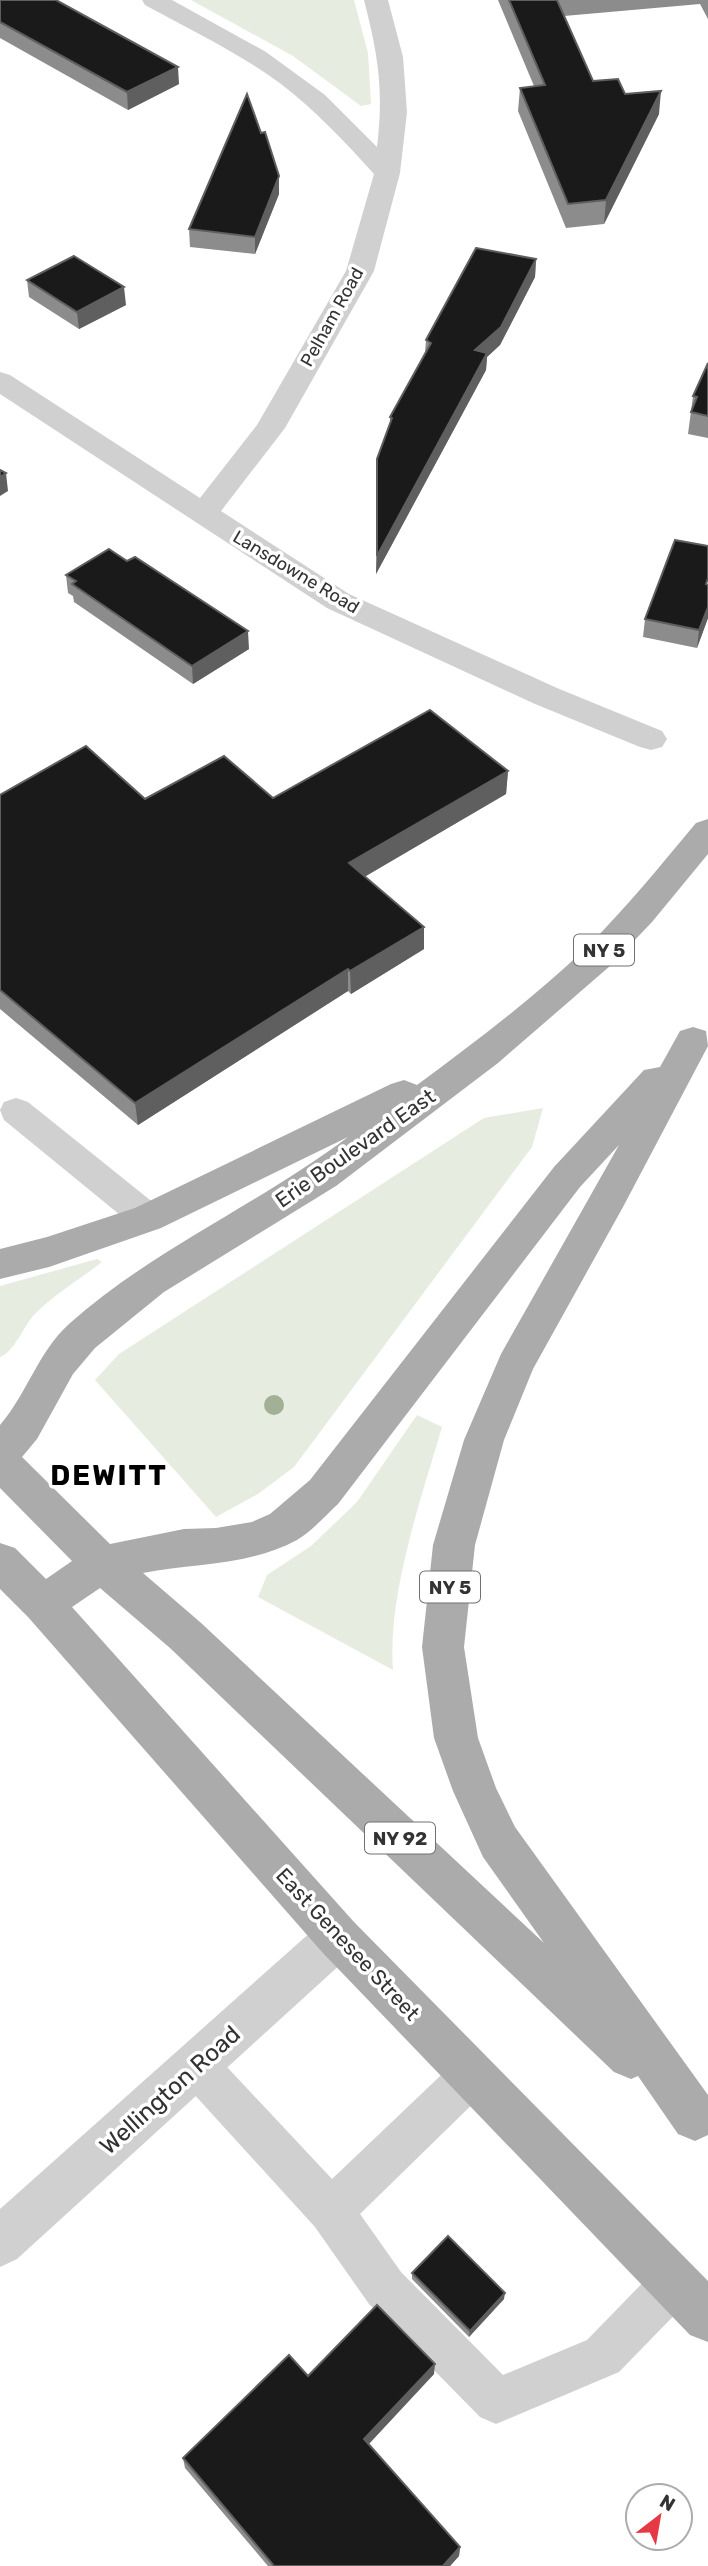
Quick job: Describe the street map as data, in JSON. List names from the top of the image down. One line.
{"streets":{"main road":["NY 5","Erie Boulevard East","NY 92","East Genesee Street"],"street":["Pelham Road","Lansdowne Road","Wellington Road"]},"crossings":[["Pelham Road","Lansdowne Road"],["NY 5","NY 92"],["NY 5","East Genesee Street"],["East Genesee Street","Wellington Road"]],"districts":["DEWITT"],"north":"top right"}
